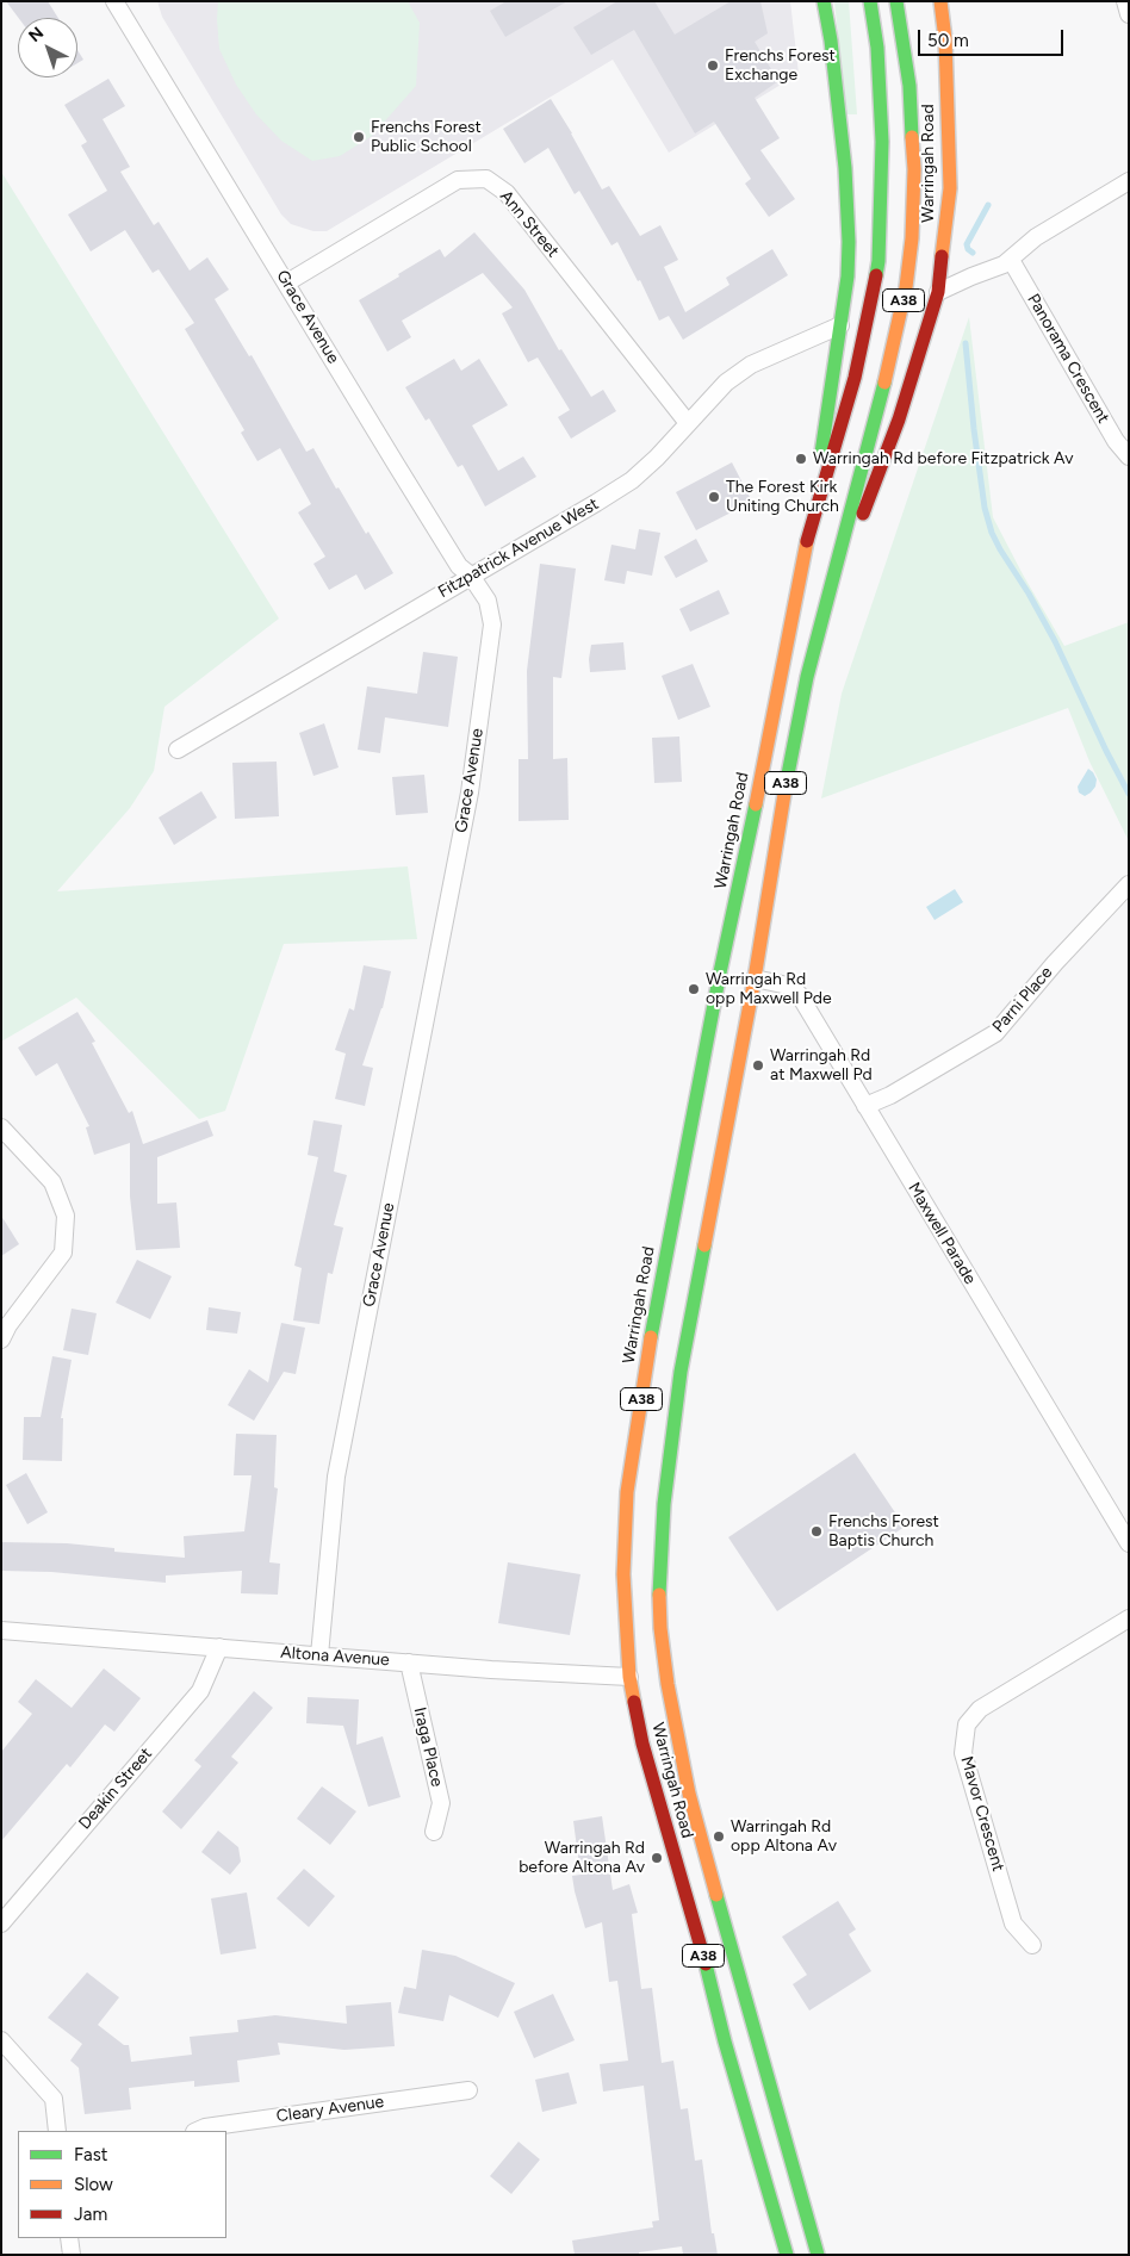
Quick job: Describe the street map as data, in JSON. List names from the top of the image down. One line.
{"streets":{"main road":["Warringah Road","A38","Maxwell Parade","Altona Avenue"],"street":["Ann Street","Grace Avenue","Panorama Crescent","Fitzpatrick Avenue West","Parni Place","Iraga Place","Deakin Street","Mavor Crescent","Cleary Avenue"]},"crossings":[["Warringah Road","Fitzpatrick Avenue West"],["Warringah Road","Maxwell Parade"],["Warringah Road","Altona Avenue"],["Ann Street","Grace Avenue"],["Ann Street","Fitzpatrick Avenue West"],["Grace Avenue","Fitzpatrick Avenue West"],["Grace Avenue","Altona Avenue"],["Parni Place","Maxwell Parade"],["Altona Avenue","Iraga Place"],["Altona Avenue","Deakin Street"]],"places":["Frenchs Forest Exchange","Frenchs Forest Public School","Warringah Rd before Fitzpatrick Av","The Forest Kirk Uniting Church","Warringah Rd opp Maxwell Pde","Warringah Rd at Maxwell Pd","Frenchs Forest Baptis Church","Warringah Rd opp Altona Av","Warringah Rd before Altona Av"],"legend":["Fast","Slow","Jam"],"scale_bar":"50 m","north":"top left"}
